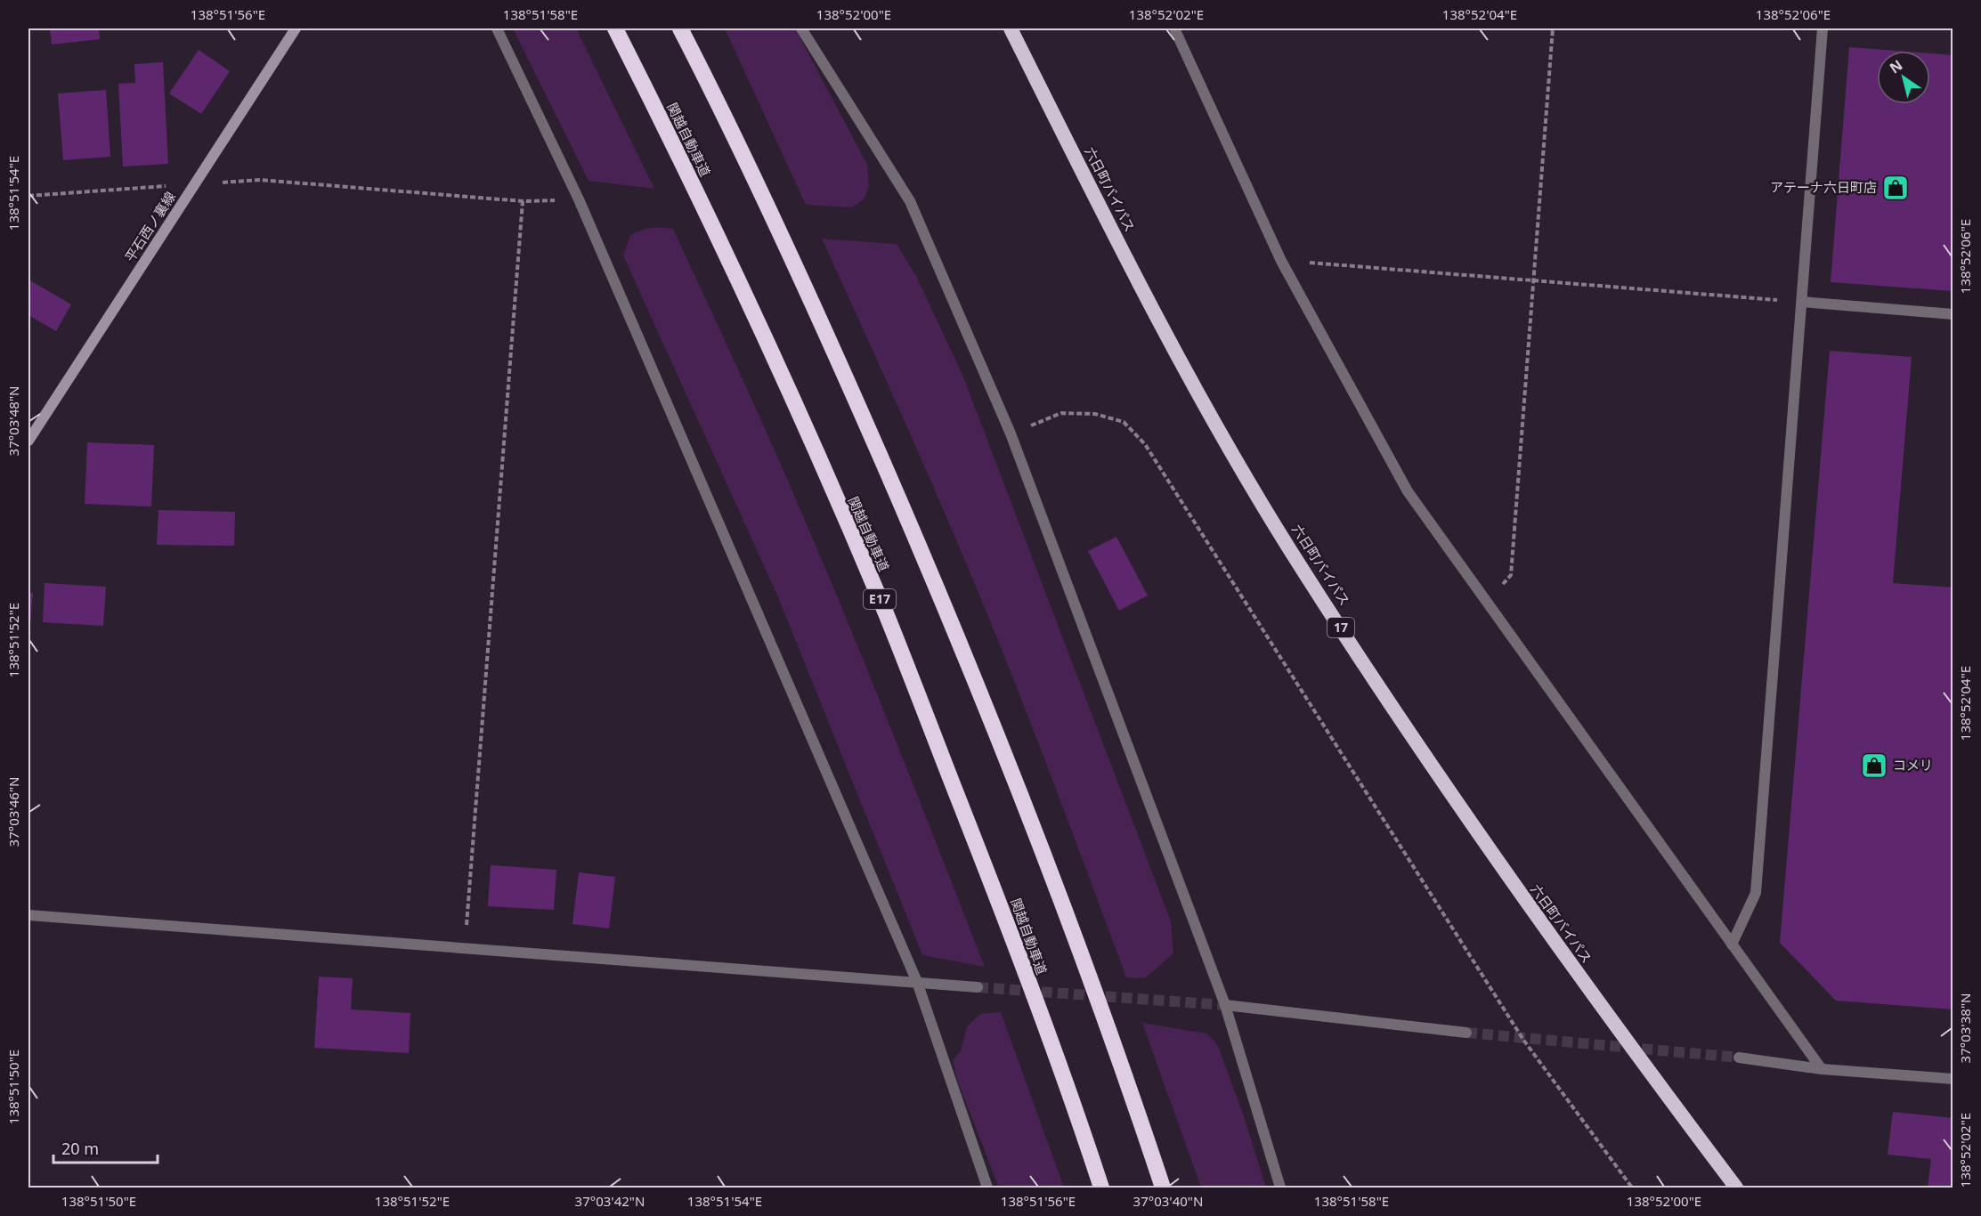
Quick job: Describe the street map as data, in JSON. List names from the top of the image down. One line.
{"streets":{"highway":["関越自動車道","六日町バイパス","E17","17"],"main road":["平石西ノ裏線"]},"places":{"shop":["アテーナ六日町店","コメリ"]},"scale_bar":"20 m","north":"top left","coordinates":["138°51'56\"E","138°51'58\"E","138°52'00\"E","138°52'02\"E","138°52'04\"E","138°52'06\"E","138°51'54\"E","37°03'48\"N","138°51'52\"E","37°03'46\"N","37°03'38\"N","138°51'50\"E","37°03'42\"N","37°03'40\"N"]}
